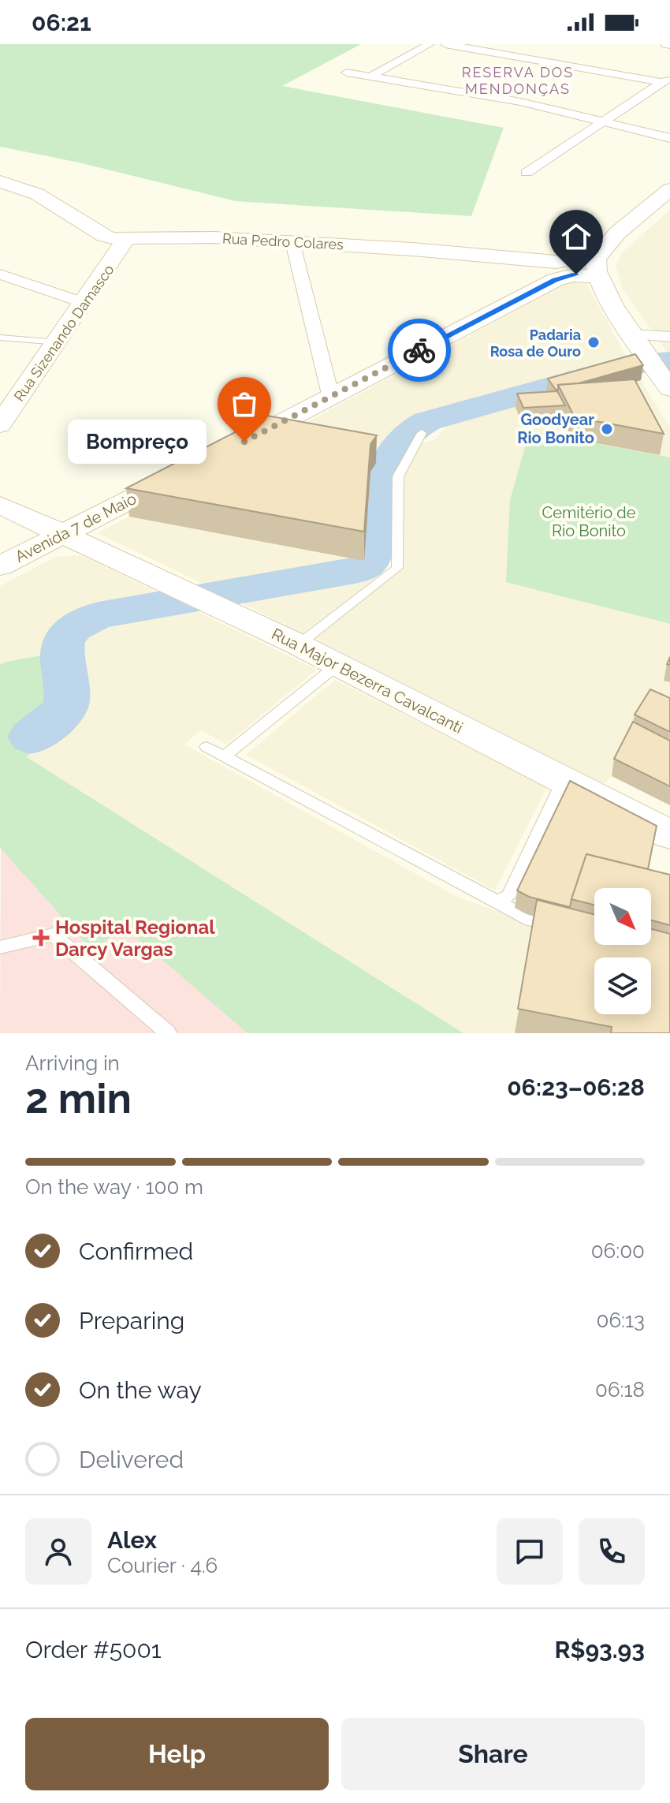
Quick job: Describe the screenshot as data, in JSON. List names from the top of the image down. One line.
{"streets":{"main road":["Rua Pedro Colares","Rua Sizenando Damasco","Avenida 7 de Maio","Rua Major Bezerra Cavalcanti"]},"crossings":[["Rua Pedro Colares","Rua Sizenando Damasco"],["Avenida 7 de Maio","Rua Major Bezerra Cavalcanti"]],"districts":["RESERVA DOS MENDONÇAS"],"parks":["Cemitério de Rio Bonito"],"places":{"other":["Padaria Rosa de Ouro","Goodyear Rio Bonito","Bompreço"],"health":["Hospital Regional Darcy Vargas"]},"north":"bottom right","page":{"status":"06:21","bubble":"Bompreço","heading":["2 min","Arriving in","06:23–06:28"],"panel":["Alex","Courier · 4.6","Order #5001","R$93.93"],"bar":"On the way · 100 m","list":[["Confirmed","06:00"],["Preparing","06:13"],["On the way","06:18"],"Delivered"],"buttons":["Help","Share"]}}
